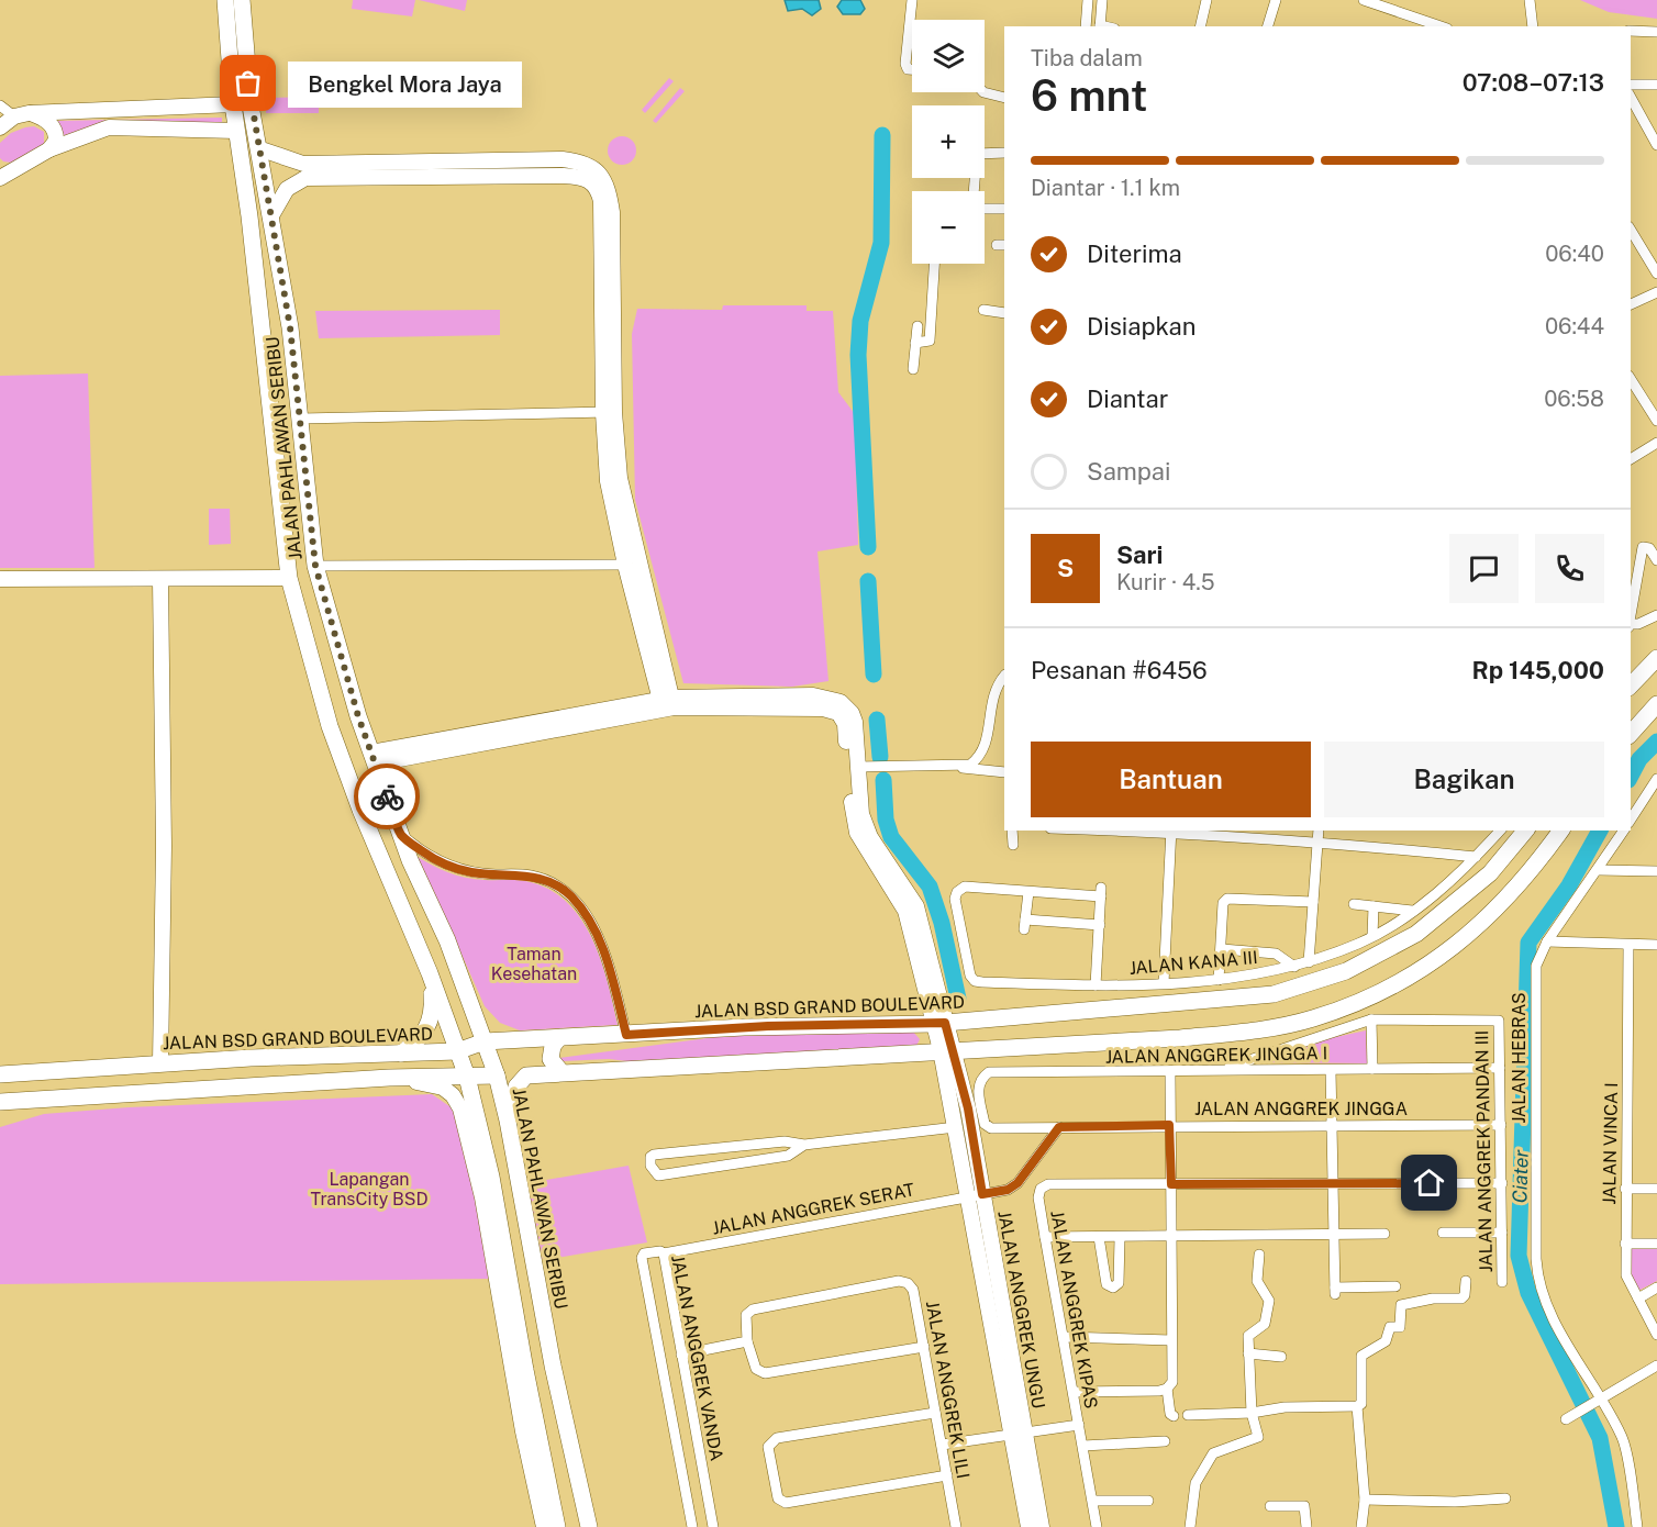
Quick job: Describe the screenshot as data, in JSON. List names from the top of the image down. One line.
{"streets":{"main road":["JALAN PAHLAWAN SERIBU","JALAN BSD GRAND BOULEVARD"],"street":["JALAN KANA III","JALAN ANGGREK JINGGA I","JALAN HEBRAS","JALAN ANGGREK JINGGA","JALAN VINCA I","JALAN ANGGREK PANDAN III","JALAN ANGGREK SERAT","JALAN ANGGREK UNGU","JALAN ANGGREK KIPAS","JALAN ANGGREK VANDA","JALAN ANGGREK LILI"]},"crossings":[["JALAN PAHLAWAN SERIBU","JALAN BSD GRAND BOULEVARD"],["JALAN BSD GRAND BOULEVARD","JALAN ANGGREK UNGU"],["JALAN ANGGREK JINGGA I","JALAN ANGGREK JINGGA"],["JALAN ANGGREK JINGGA I","JALAN ANGGREK PANDAN III"],["JALAN ANGGREK JINGGA","JALAN ANGGREK PANDAN III"],["JALAN ANGGREK JINGGA","JALAN ANGGREK SERAT"],["JALAN ANGGREK SERAT","JALAN ANGGREK UNGU"],["JALAN ANGGREK SERAT","JALAN ANGGREK VANDA"]],"water":["Ciater"],"parks":["Taman Kesehatan","Lapangan TransCity BSD"],"places":["Bengkel Mora Jaya"],"page":{"map_buttons":["+","−"],"heading":["6 mnt","Tiba dalam","07:08–07:13"],"panel":["Sari","Kurir · 4.5","Pesanan #6456","Rp 145,000"],"bubble":"Bengkel Mora Jaya","bar":"Diantar · 1.1 km","list":[["Diterima","06:40"],["Disiapkan","06:44"],["Diantar","06:58"],"Sampai"],"round":"S","buttons":["Bantuan","Bagikan"]}}
